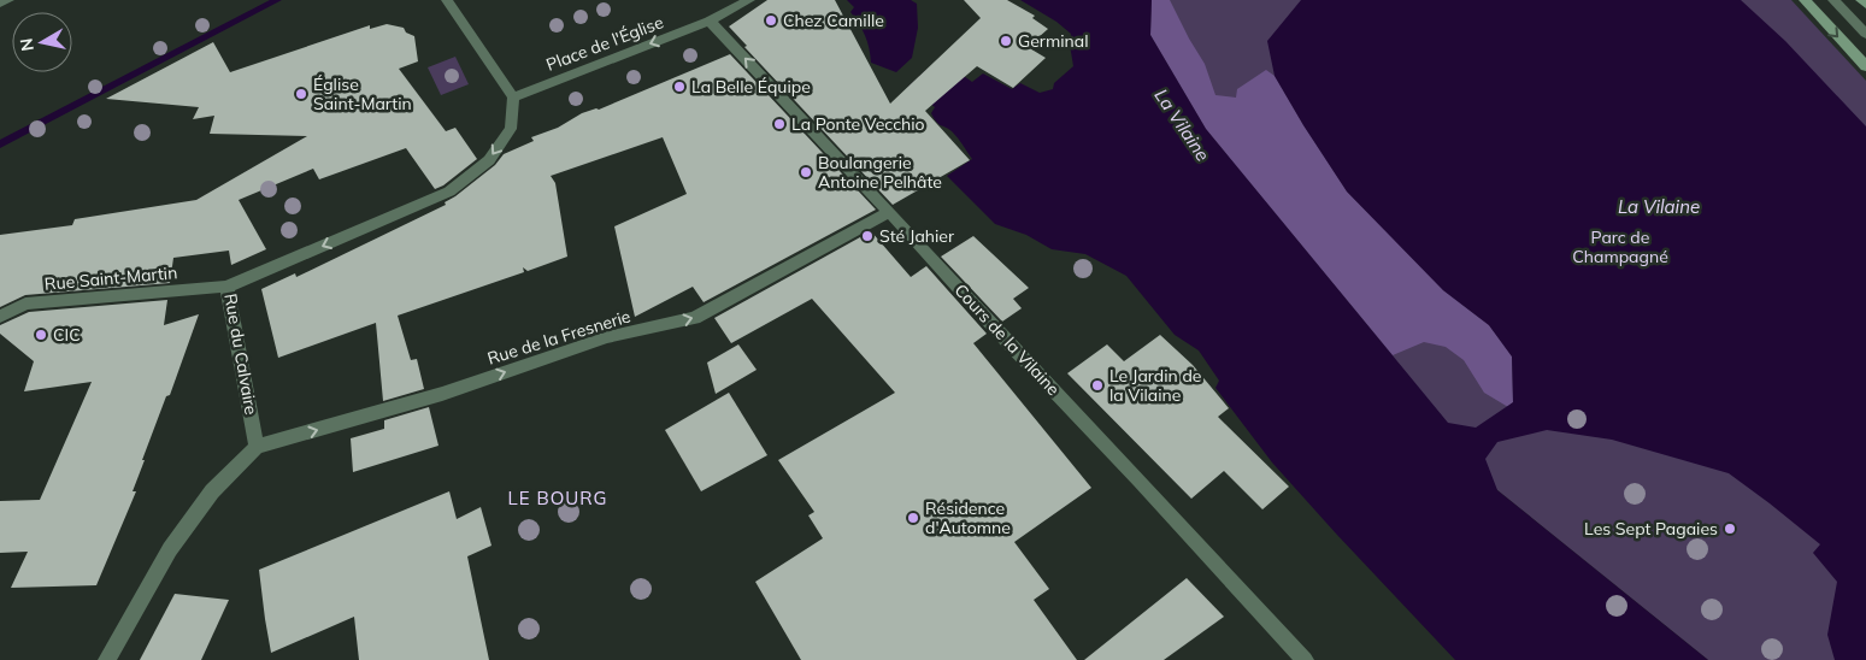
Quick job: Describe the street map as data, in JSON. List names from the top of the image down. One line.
{"streets":{"street":["Place de l'Église","Rue Saint-Martin","Rue de la Fresnerie","Cours de la Vilaine","Rue du Calvaire"]},"crossings":[["Place de l'Église","Cours de la Vilaine"],["Place de l'Église","Rue du Calvaire"],["Rue Saint-Martin","Rue du Calvaire"],["Rue de la Fresnerie","Cours de la Vilaine"],["Rue de la Fresnerie","Rue du Calvaire"]],"one_way":["Place de l'Église","Rue de la Fresnerie","Rue du Calvaire"],"districts":["LE BOURG"],"water":["La Vilaine"],"parks":["Parc de Champagné"],"places":["Chez Camille","Germinal","La Belle Équipe","Église Saint-Martin","La Ponte Vecchio","Boulangerie Antoine Pelhâte","Sté Jahier","CIC","Le Jardin de la Vilaine","Résidence d'Automne","Les Sept Pagaies"],"north":"left"}
